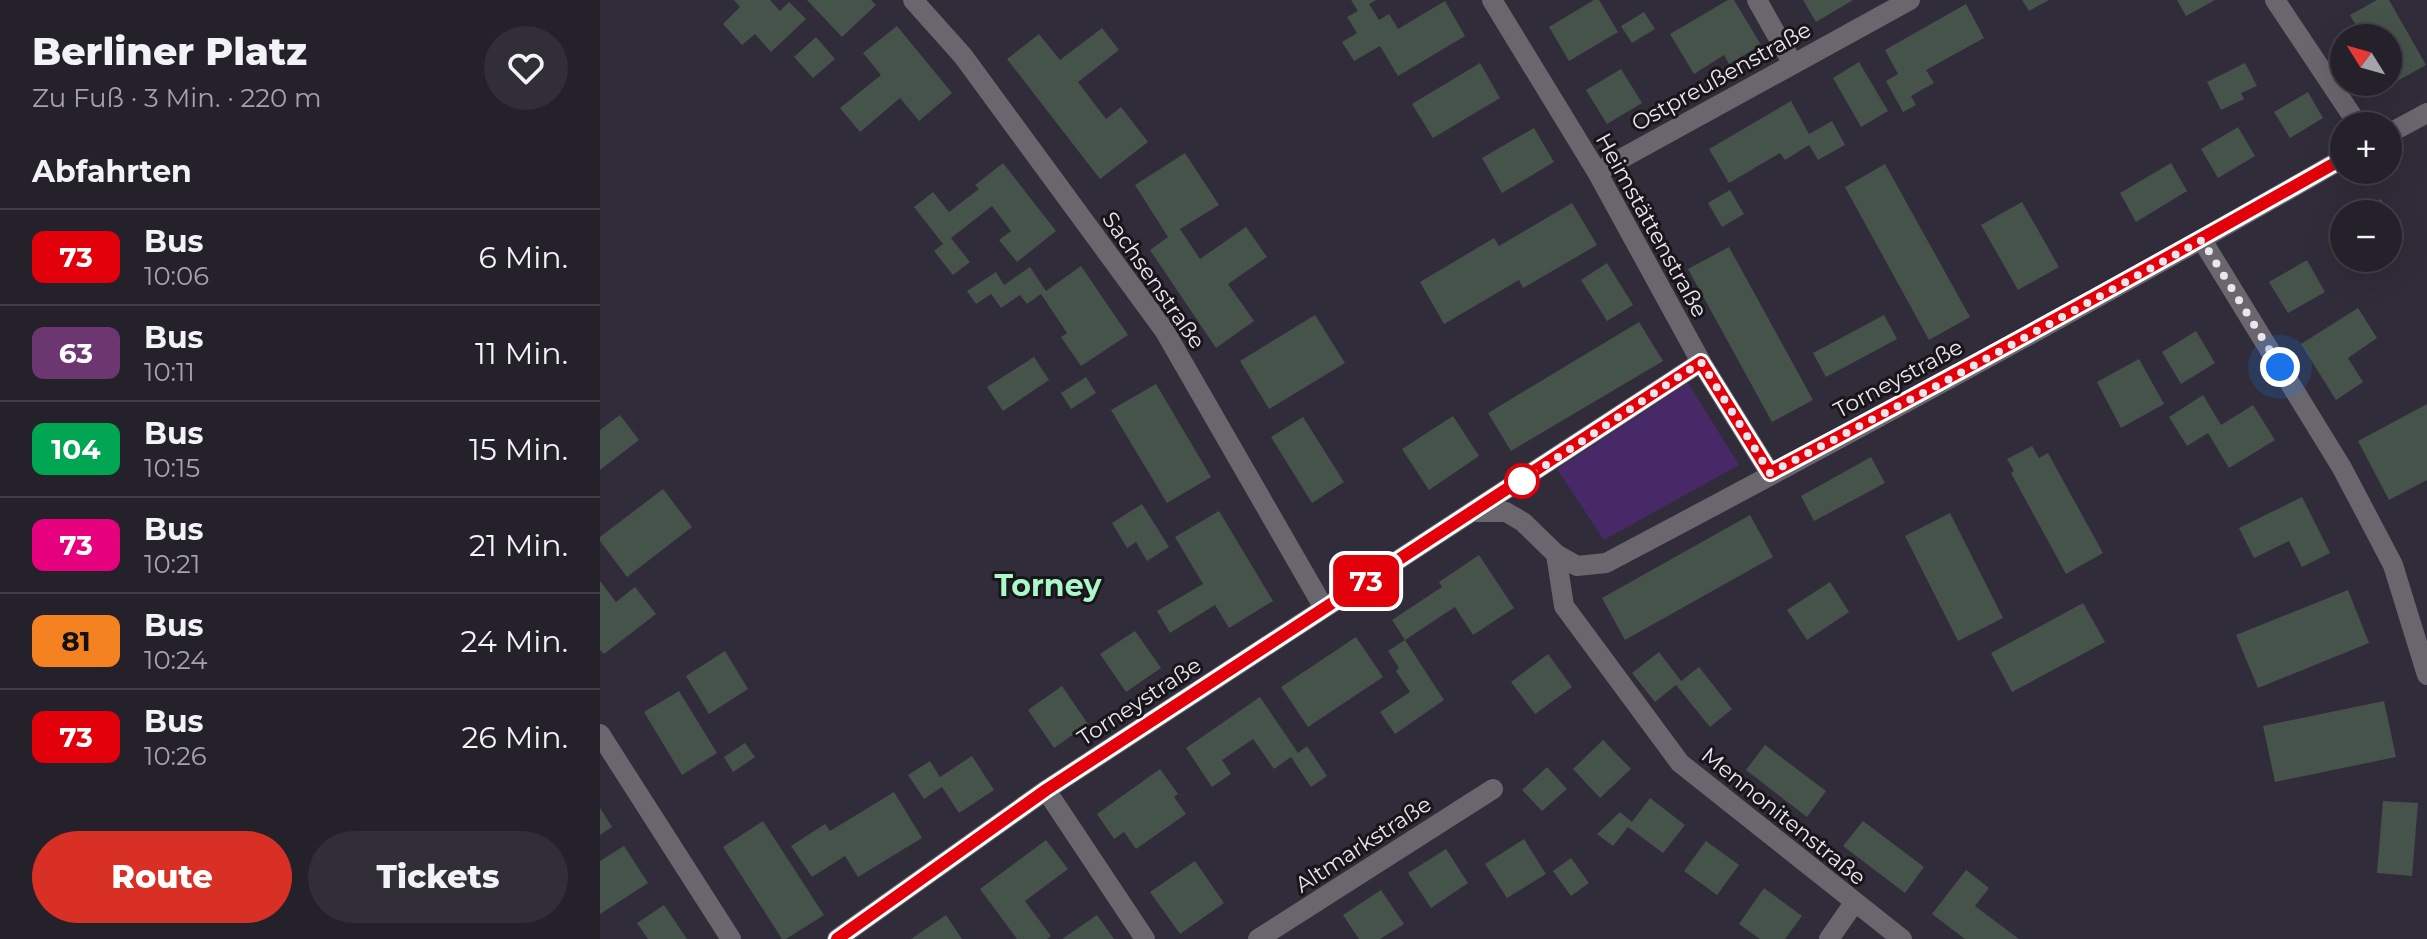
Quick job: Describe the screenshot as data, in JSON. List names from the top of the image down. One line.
{"streets":{"street":["Ostpreußenstraße","Heimstättenstraße","Sachsenstraße","Torneystraße","Mennonitenstraße","Altmarkstraße"]},"crossings":[["Ostpreußenstraße","Heimstättenstraße"],["Heimstättenstraße","Torneystraße"],["Sachsenstraße","Torneystraße"],["Torneystraße","Mennonitenstraße"]],"districts":["Torney"],"lines":["bus line 73"],"north":"top left","page":{"heading":[["Berliner Platz","Zu Fuß · 3 Min. · 220 m"],"Abfahrten"],"on_map":"73","map_buttons":["+","−"],"list":[{"mark":"73","name":"Bus","note":"10:06","value":"6 Min."},{"mark":"63","name":"Bus","note":"10:11","value":"11 Min."},{"mark":"104","name":"Bus","note":"10:15","value":"15 Min."},{"mark":"73","name":"Bus","note":"10:21","value":"21 Min."},{"mark":"81","name":"Bus","note":"10:24","value":"24 Min."},{"mark":"73","name":"Bus","note":"10:26","value":"26 Min."}],"buttons":["Route","Tickets"]}}
